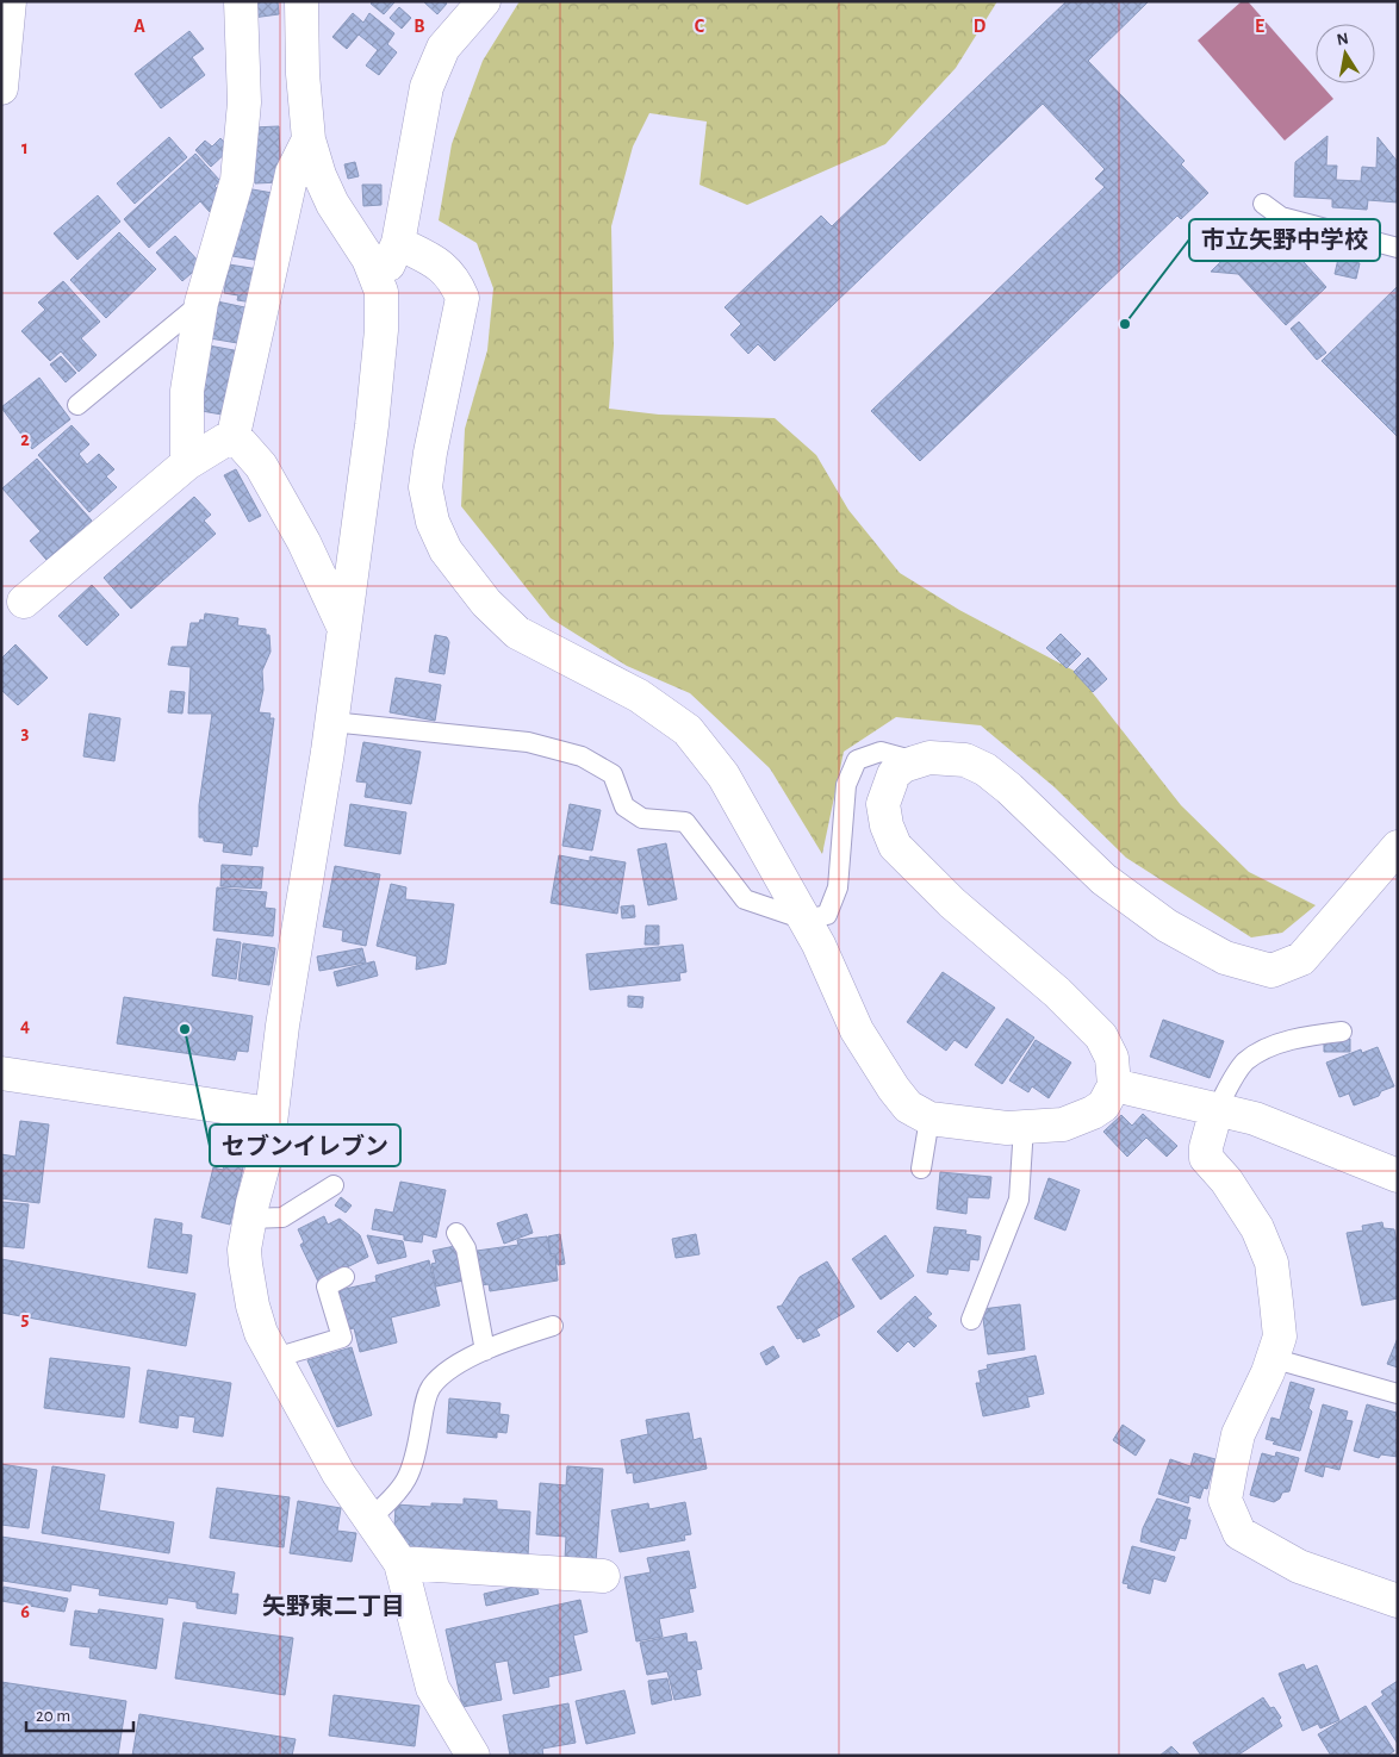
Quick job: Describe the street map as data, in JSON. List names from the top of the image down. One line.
{"districts":["矢野東二丁目"],"places":["市立矢野中学校","セブンイレブン"],"scale_bar":"20 m","north":"top","grid":{"columns":["A","B","C","D","E"],"rows":["1","2","3","4","5","6"]}}
